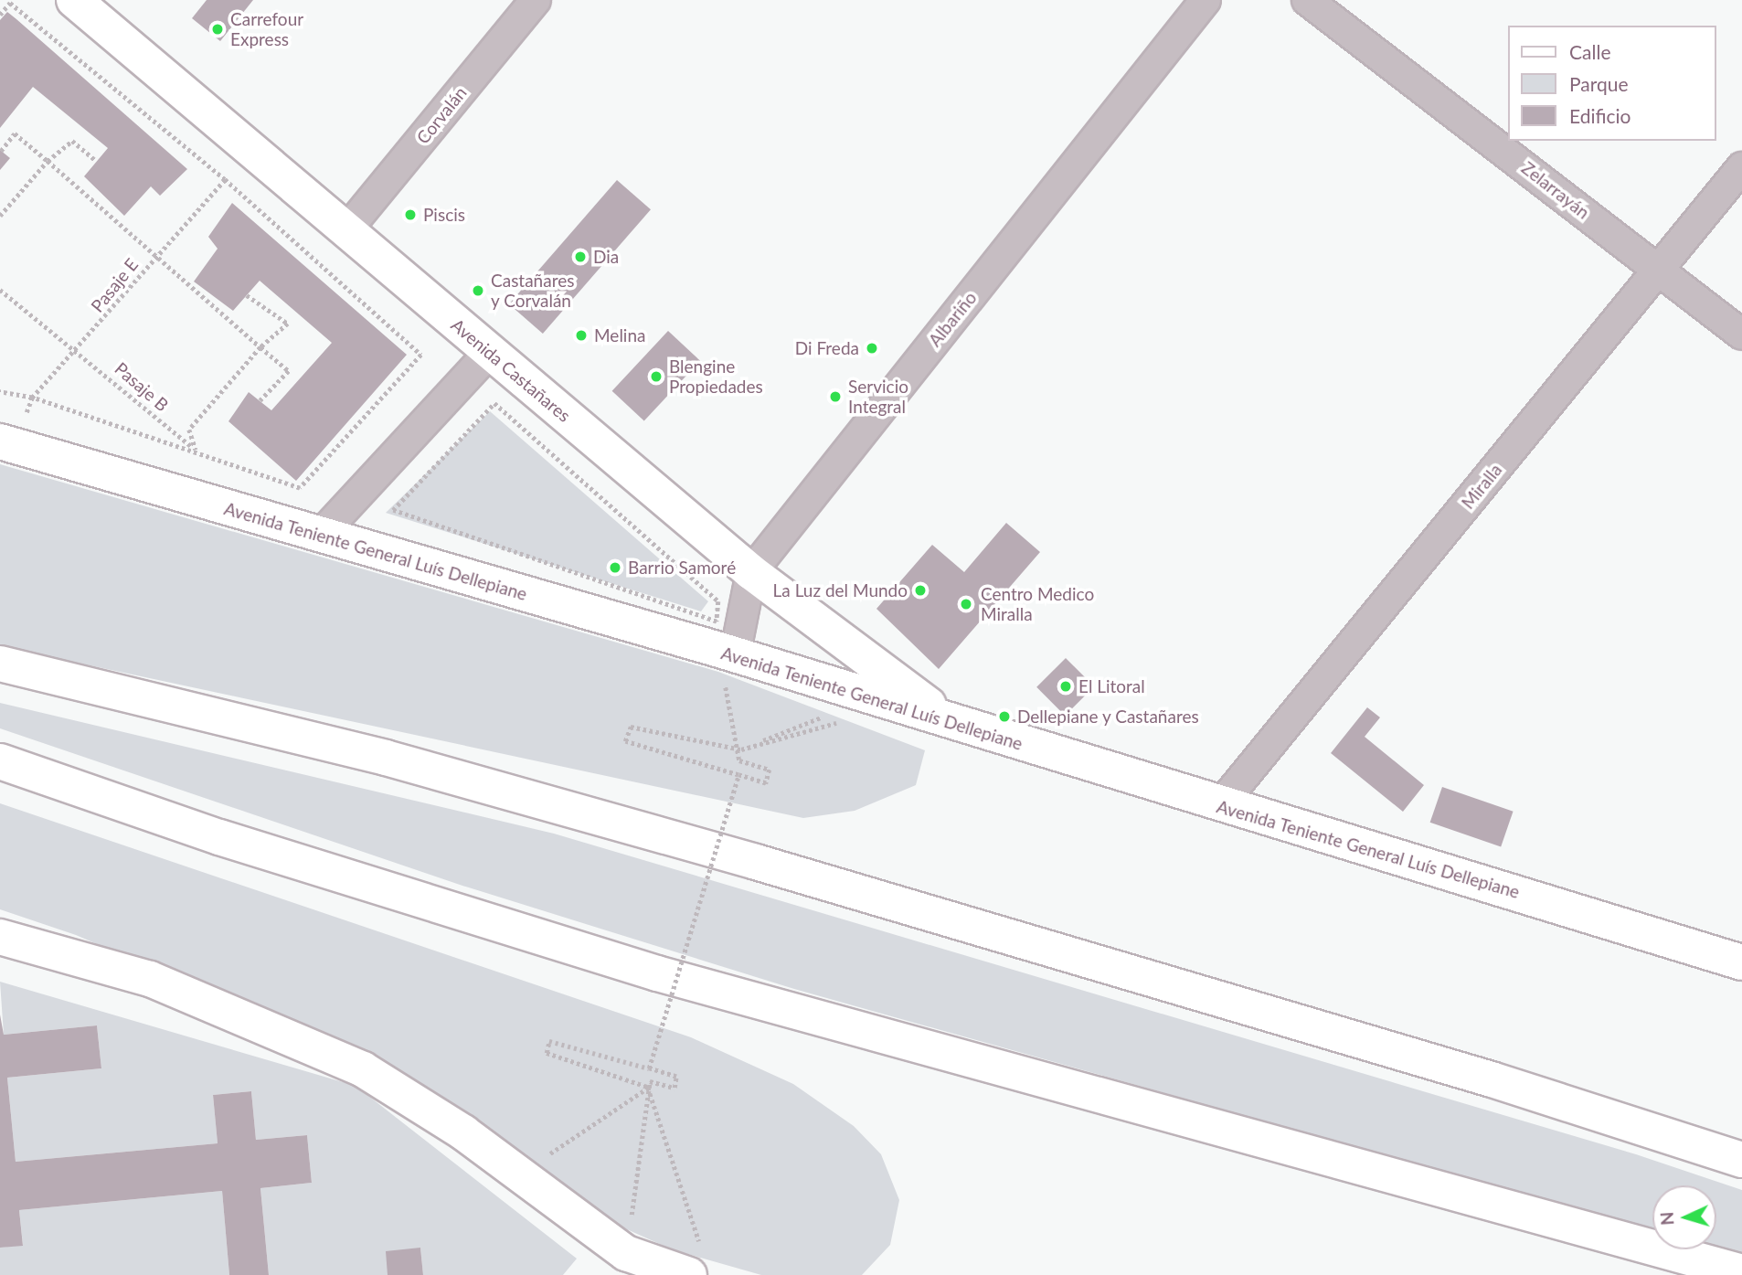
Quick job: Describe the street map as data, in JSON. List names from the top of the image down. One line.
{"streets":{"main road":["Avenida Castañares","Avenida Teniente General Luís Dellepiane"],"street":["Corvalán","Zelarrayán","Albariño","Miralla"],"path":["Pasaje E","Pasaje B"]},"crossings":[["Corvalán","Avenida Castañares"],["Zelarrayán","Miralla"],["Pasaje E","Avenida Castañares"],["Pasaje E","Pasaje B"],["Pasaje E","Avenida Teniente General Luís Dellepiane"],["Albariño","Avenida Castañares"],["Albariño","Avenida Teniente General Luís Dellepiane"],["Avenida Castañares","Avenida Teniente General Luís Dellepiane"],["Miralla","Avenida Teniente General Luís Dellepiane"]],"places":["Carrefour Express","Piscis","Dia","Castañares y Corvalán","Melina","Di Freda","Blengine Propiedades","Servicio Integral","Barrio Samoré","La Luz del Mundo","Centro Medico Miralla","El Litoral","Dellepiane y Castañares"],"legend":["Calle","Parque","Edificio"],"north":"left"}
